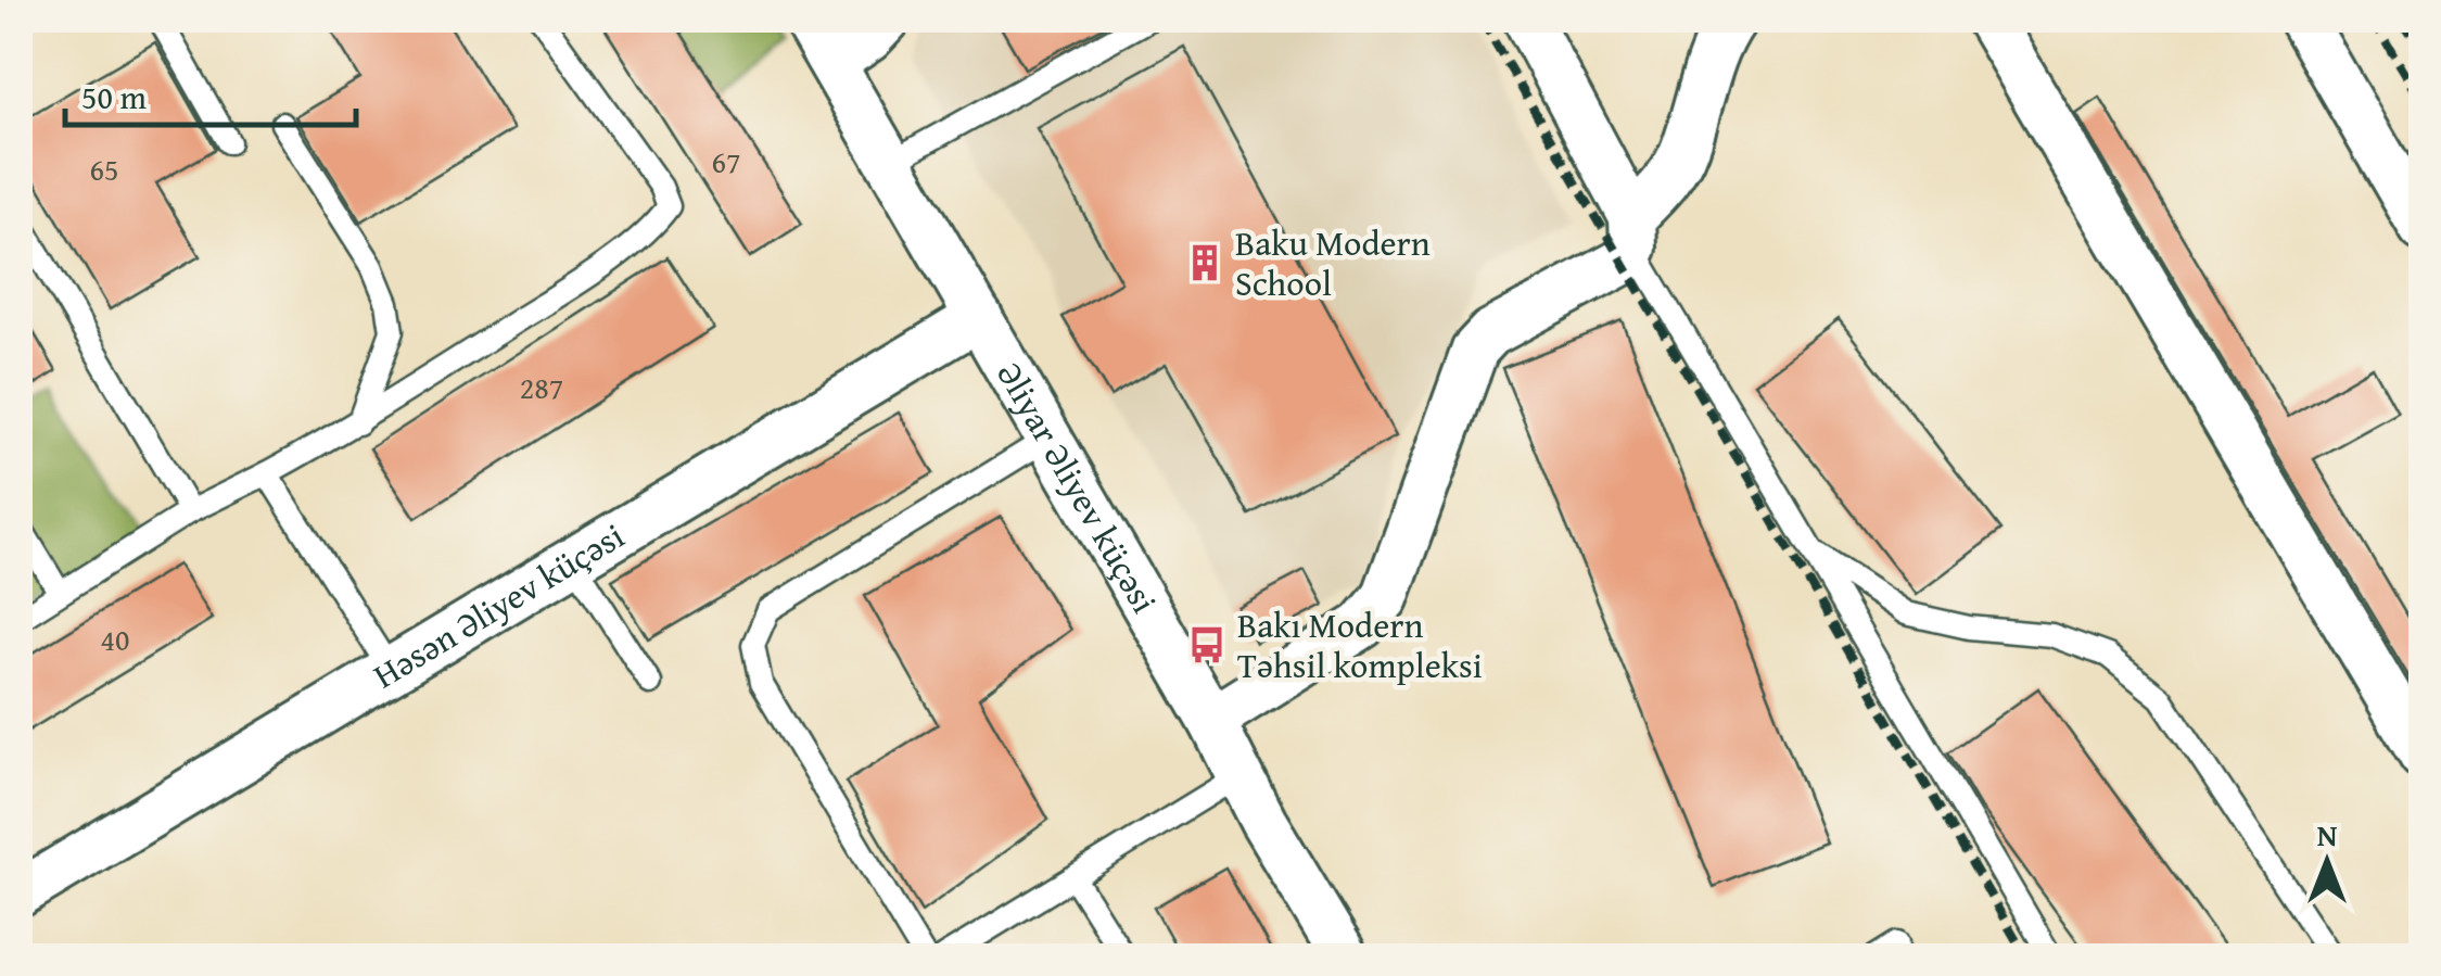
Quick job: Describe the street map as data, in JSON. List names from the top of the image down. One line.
{"streets":{"street":["Əliyar Əliyev küçəsi","Həsən Əliyev küçəsi"]},"crossings":[["Əliyar Əliyev küçəsi","Həsən Əliyev küçəsi"]],"places":{"building":["Baku Modern School"],"bus stop":["Bakı Modern Təhsil kompleksi"]},"house_numbers":["67","65","287","40"],"scale_bar":"50 m","north":"top"}
